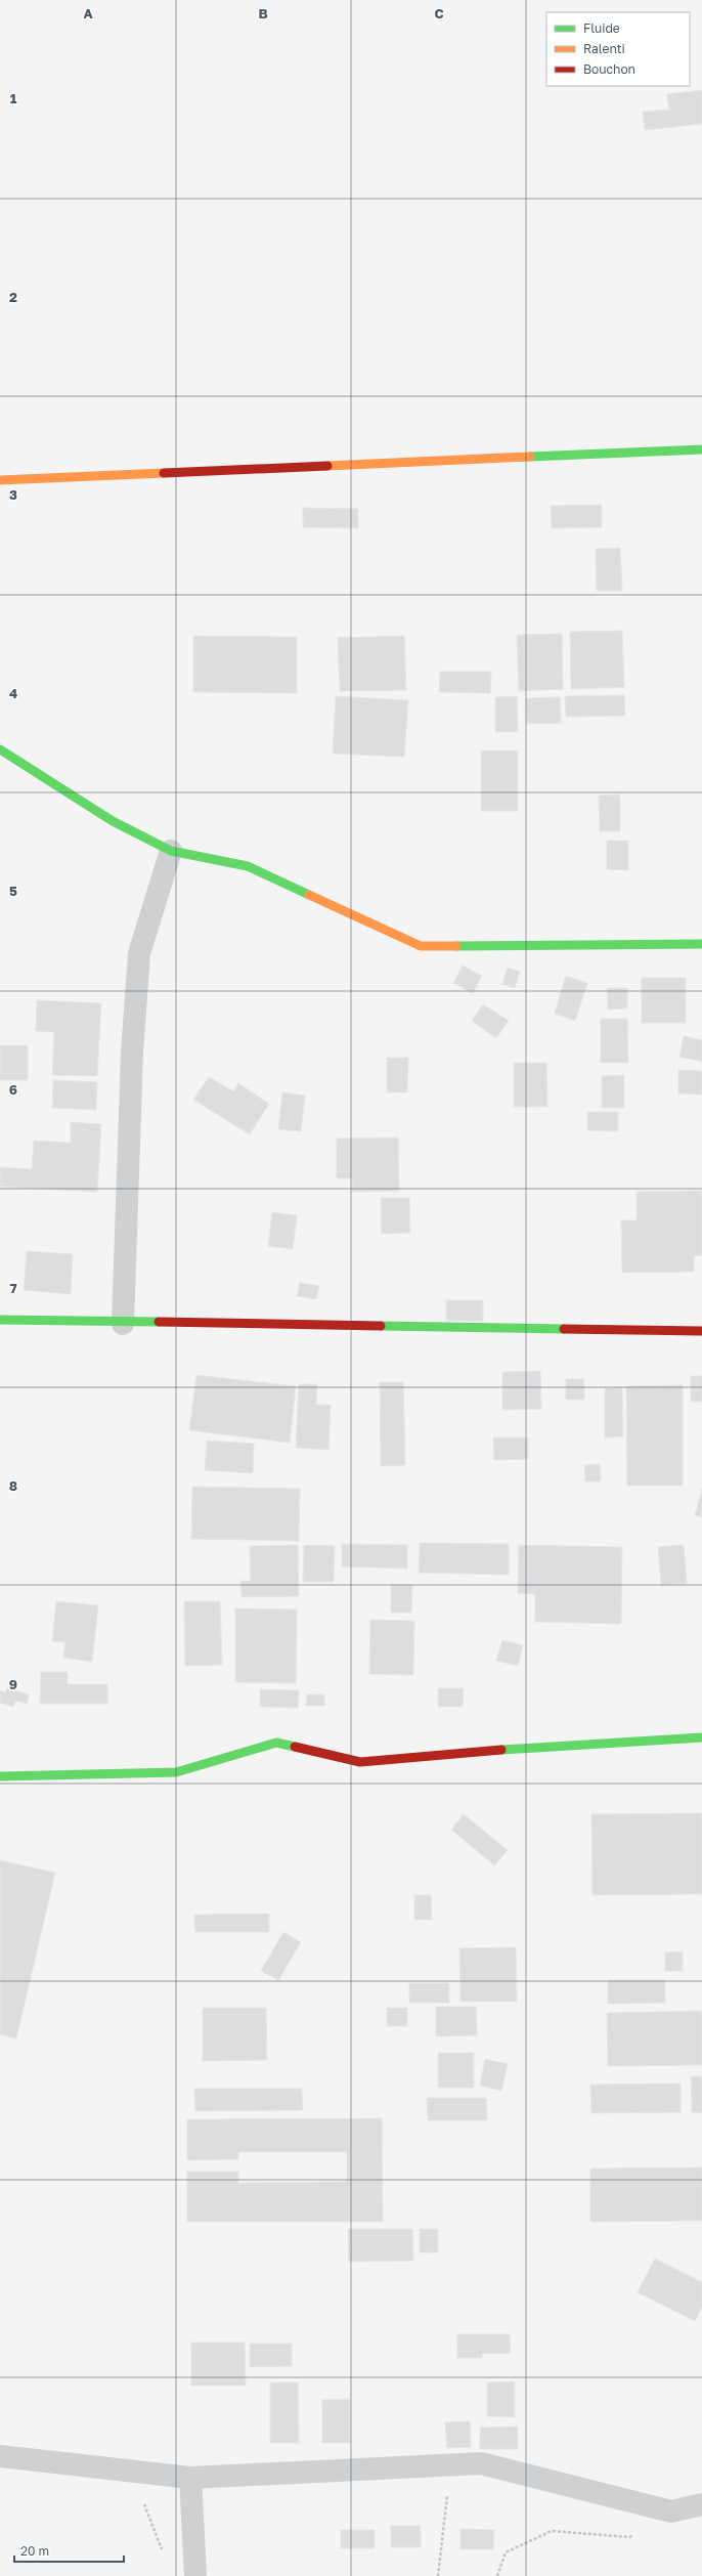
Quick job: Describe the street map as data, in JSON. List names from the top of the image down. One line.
{"legend":["Fluide","Ralenti","Bouchon"],"scale_bar":"20 m","grid":{"columns":["A","B","C"],"rows":["1","2","3","4","5","6","7","8","9"]}}
